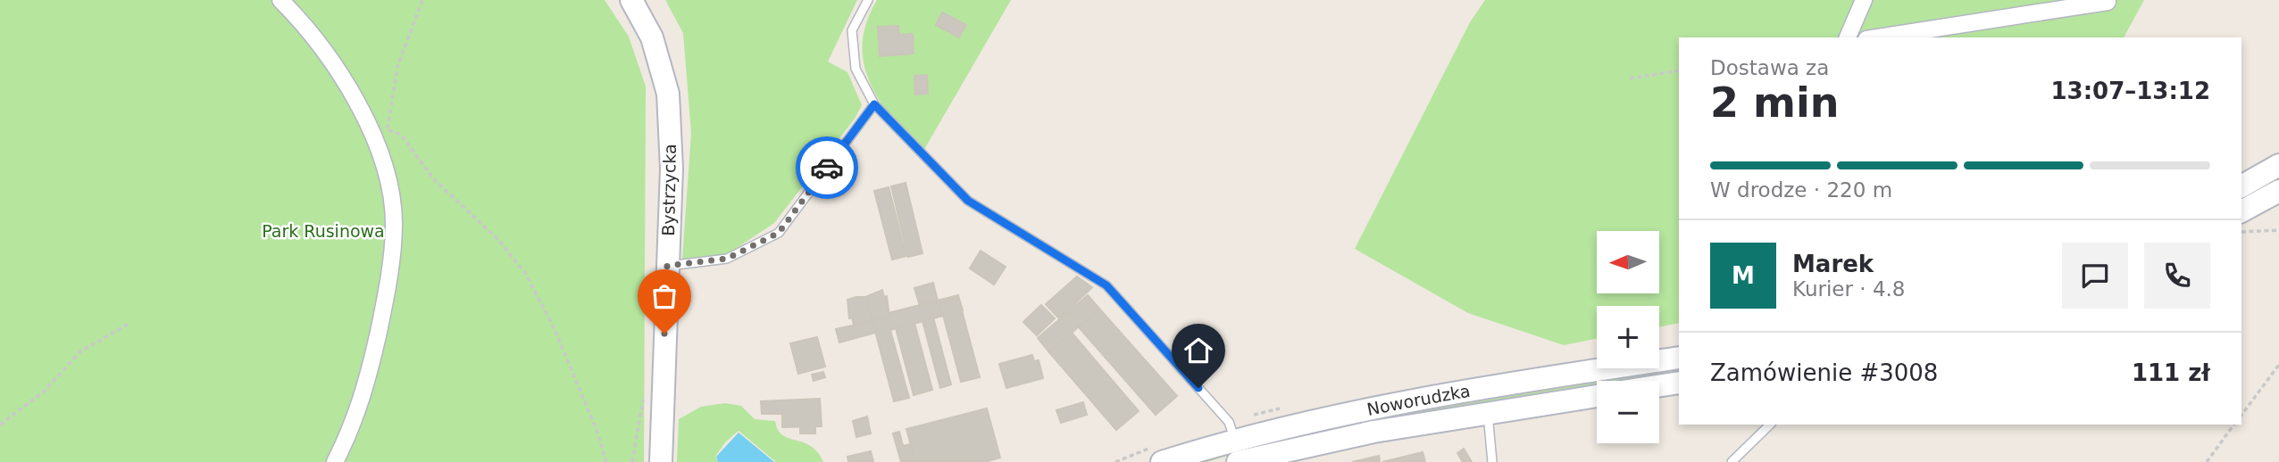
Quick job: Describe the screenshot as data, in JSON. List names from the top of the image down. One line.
{"streets":{"main road":["Bystrzycka","Noworudzka"]},"parks":["Park Rusinowa"],"north":"left","page":{"heading":["2 min","Dostawa za","13:07–13:12"],"panel":["Marek","Kurier · 4.8","Zamówienie #3008","111 zł"],"bar":"W drodze · 220 m","map_buttons":["+","−"],"round":"M"}}
